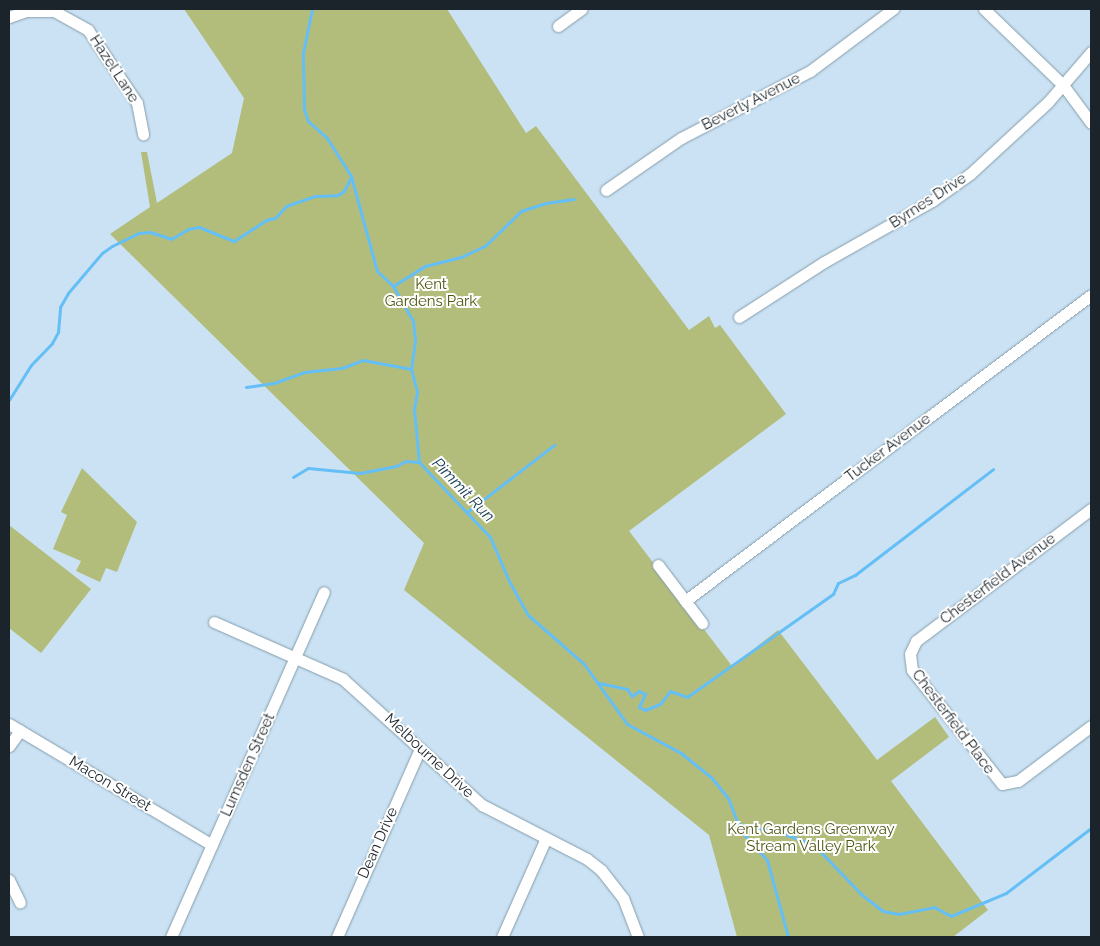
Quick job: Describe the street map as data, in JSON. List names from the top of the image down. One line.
{"streets":{"street":["Hazel Lane","Beverly Avenue","Byrnes Drive","Tucker Avenue","Chesterfield Avenue","Chesterfield Place","Melbourne Drive","Lumsden Street","Macon Street","Dean Drive"]},"crossings":[["Chesterfield Avenue","Chesterfield Place"],["Melbourne Drive","Lumsden Street"],["Melbourne Drive","Dean Drive"],["Lumsden Street","Macon Street"]],"water":["Pimmit Run"],"parks":["Kent Gardens Park","Kent Gardens Greenway Stream Valley Park"]}
